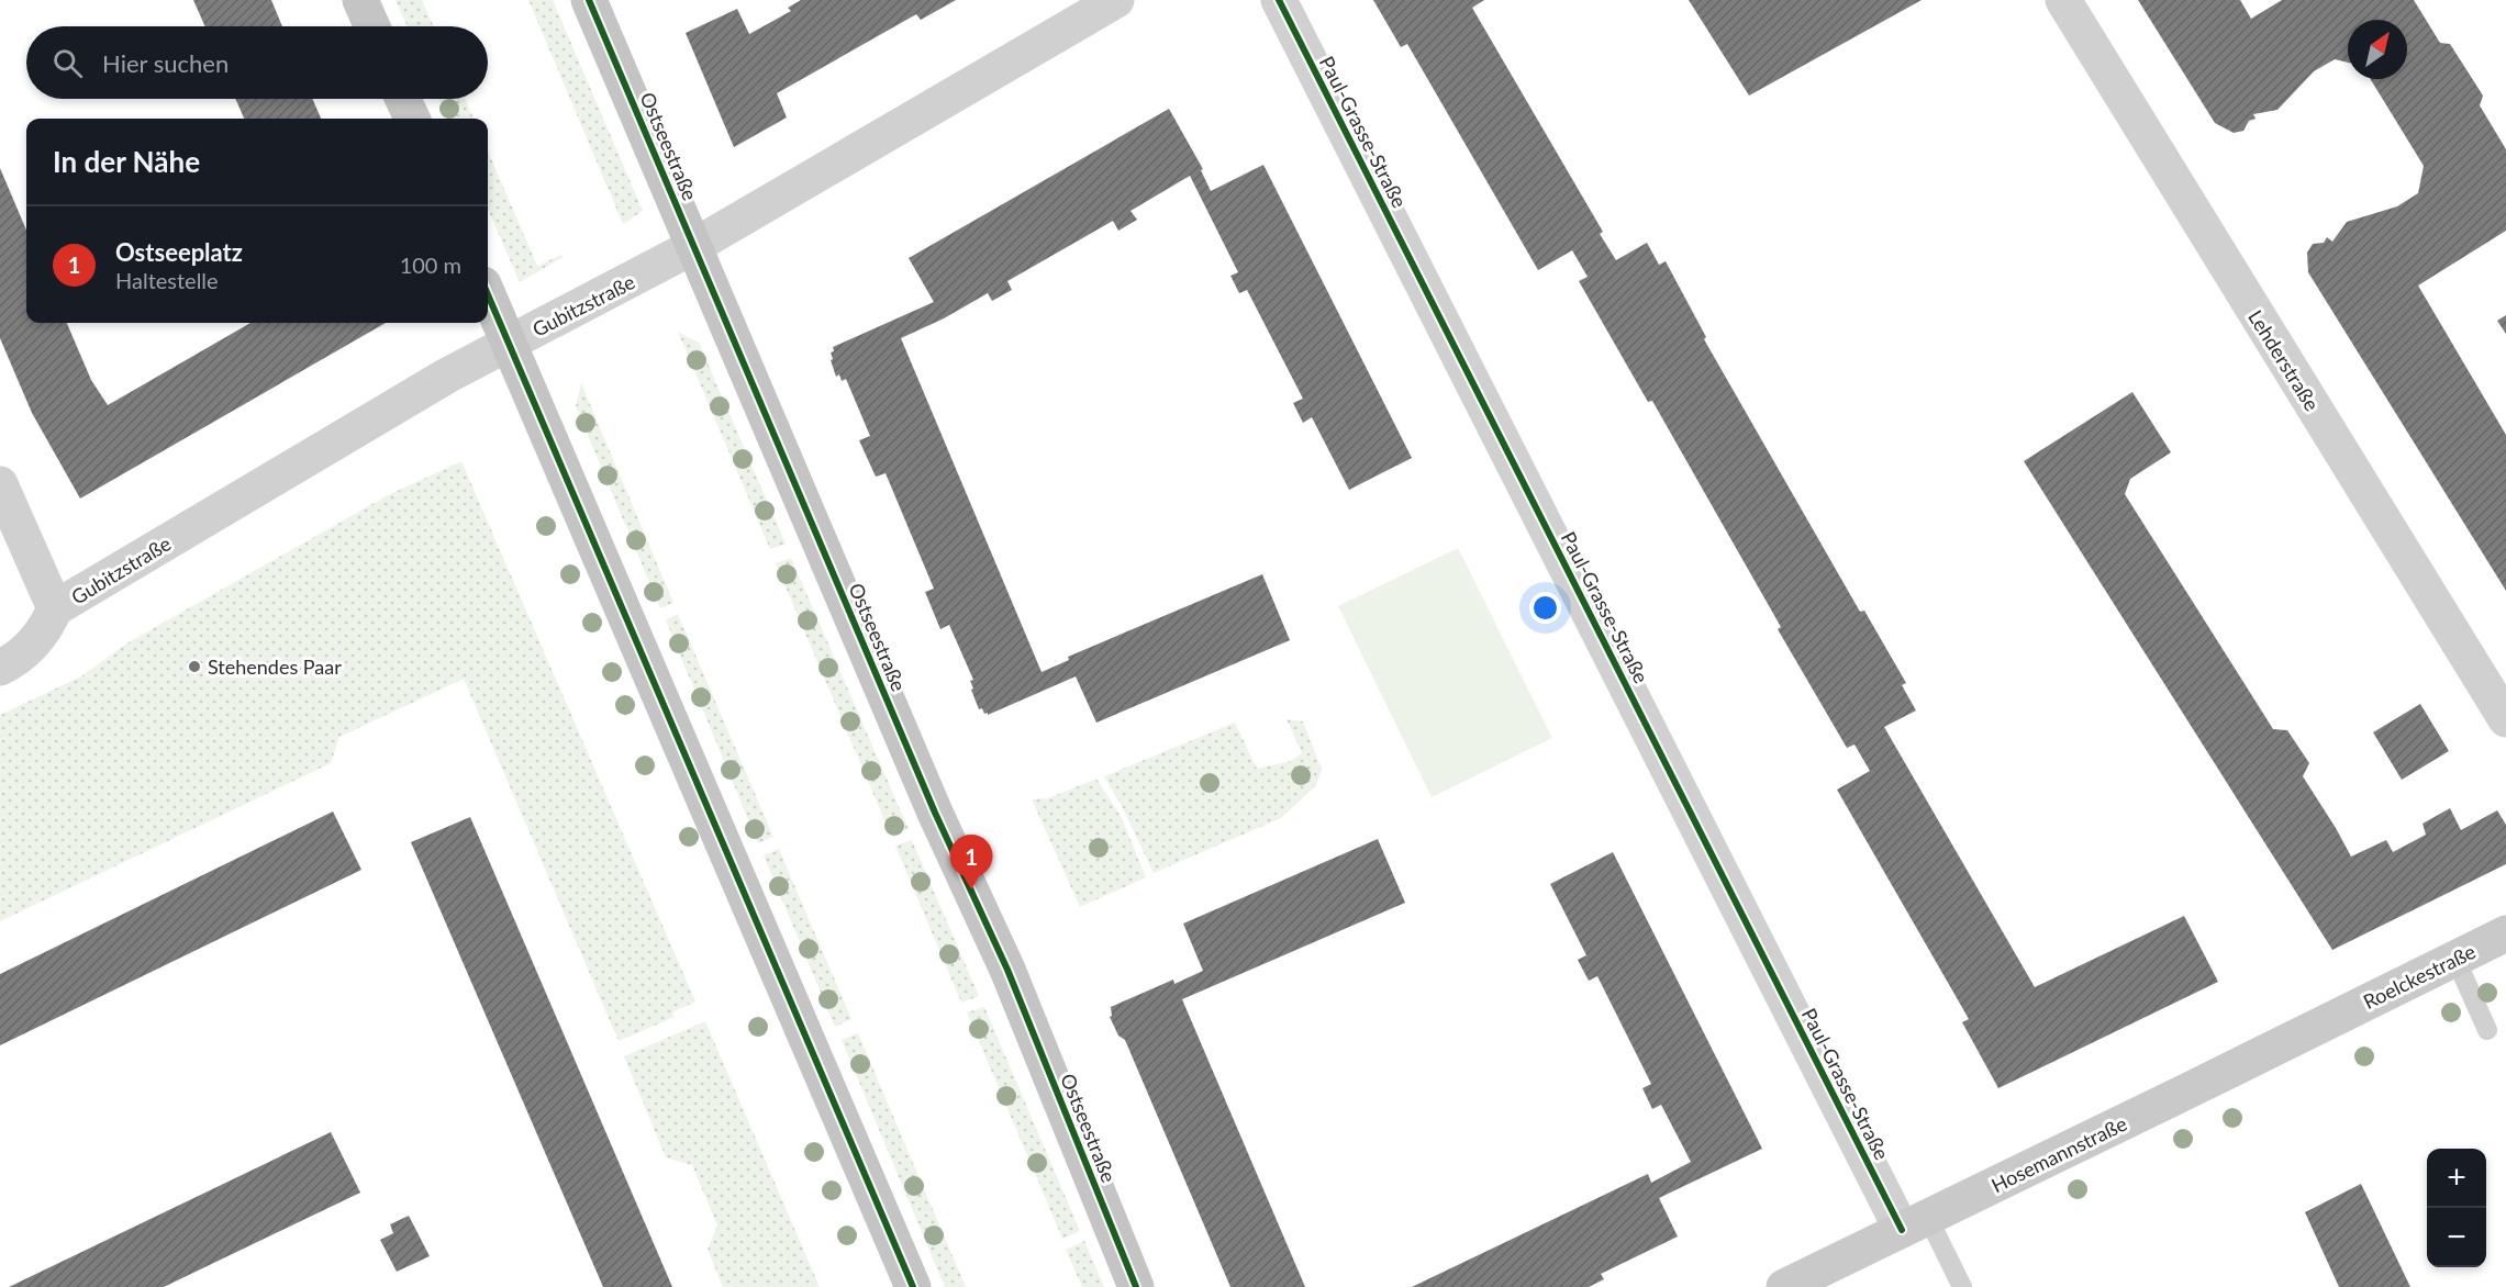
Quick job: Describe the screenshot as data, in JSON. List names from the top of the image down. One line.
{"streets":{"main road":["Ostseestraße"],"street":["Paul-Grasse-Straße","Gubitzstraße","Lehderstraße","Roelckestraße","Hosemannstraße"]},"crossings":[["Paul-Grasse-Straße","Hosemannstraße"],["Ostseestraße","Gubitzstraße"],["Roelckestraße","Hosemannstraße"]],"places":["Stehendes Paar"],"north":"top right","page":{"search":"Hier suchen","heading":"In der Nähe","list":[{"mark":"1","name":"Ostseeplatz","note":"Haltestelle","value":"100 m"}],"pins":"1","map_buttons":["+","−"]}}
